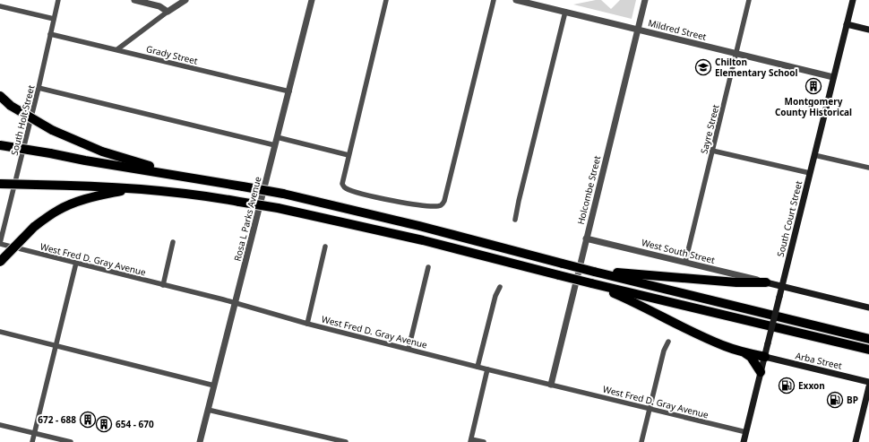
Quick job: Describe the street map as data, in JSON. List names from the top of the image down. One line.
{"streets":{"main road":["South Court Street","Arba Street"],"street":["Mildred Street","Grady Street","South Holt Street","Sayre Street","Holcombe Street","Rosa L Parks Avenue","West South Street","West Fred D. Gray Avenue"]},"crossings":[["Mildred Street","Sayre Street"],["Mildred Street","Holcombe Street"],["Mildred Street","South Court Street"],["Grady Street","South Holt Street"],["Grady Street","Rosa L Parks Avenue"],["South Holt Street","West Fred D. Gray Avenue"],["Sayre Street","West South Street"],["Holcombe Street","West South Street"],["Holcombe Street","West Fred D. Gray Avenue"],["Rosa L Parks Avenue","West Fred D. Gray Avenue"],["South Court Street","West Fred D. Gray Avenue"],["South Court Street","Arba Street"]],"places":{"school or university":["Chilton Elementary School"],"building":["Montgomery County Historical","672 - 688","654 - 670"],"fuel station":["Exxon","BP"]}}
